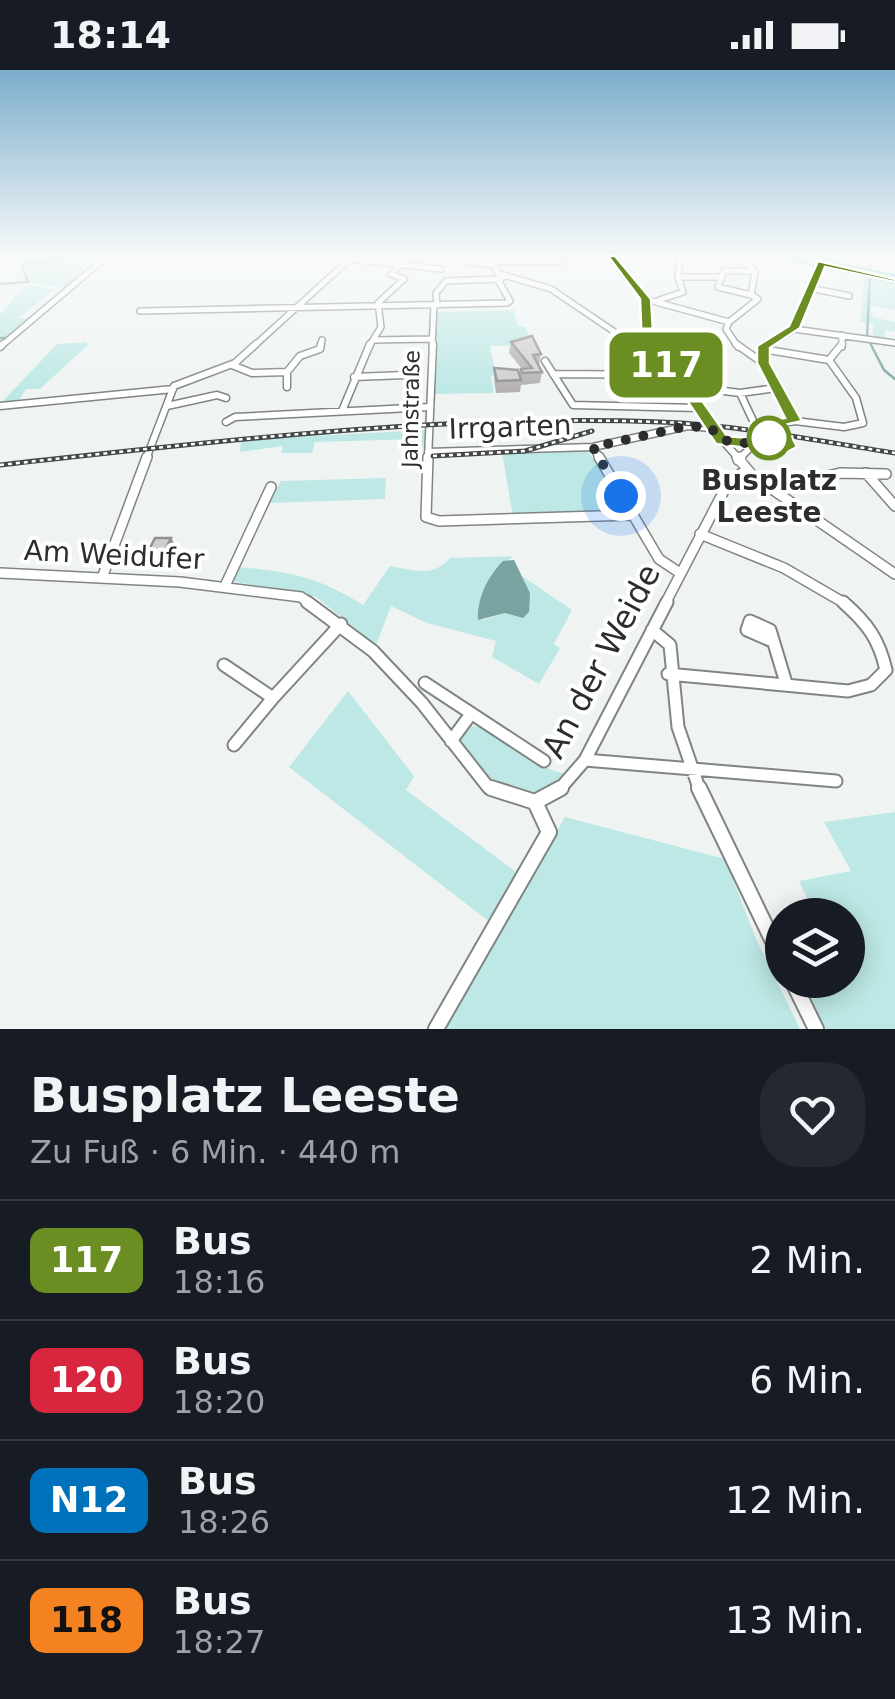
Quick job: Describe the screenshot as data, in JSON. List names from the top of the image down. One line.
{"streets":{"street":["Jahnstraße","Irrgarten","Am Weidufer","An der Weide"]},"crossings":[["Jahnstraße","Irrgarten"],["Am Weidufer","An der Weide"]],"places":["Busplatz Leeste"],"lines":["bus line 117"],"page":{"status":"18:14","on_map":"117","heading":["Busplatz Leeste","Zu Fuß · 6 Min. · 440 m"],"list":[{"mark":"117","name":"Bus","note":"18:16","value":"2 Min."},{"mark":"120","name":"Bus","note":"18:20","value":"6 Min."},{"mark":"N12","name":"Bus","note":"18:26","value":"12 Min."},{"mark":"118","name":"Bus","note":"18:27","value":"13 Min."}]}}
